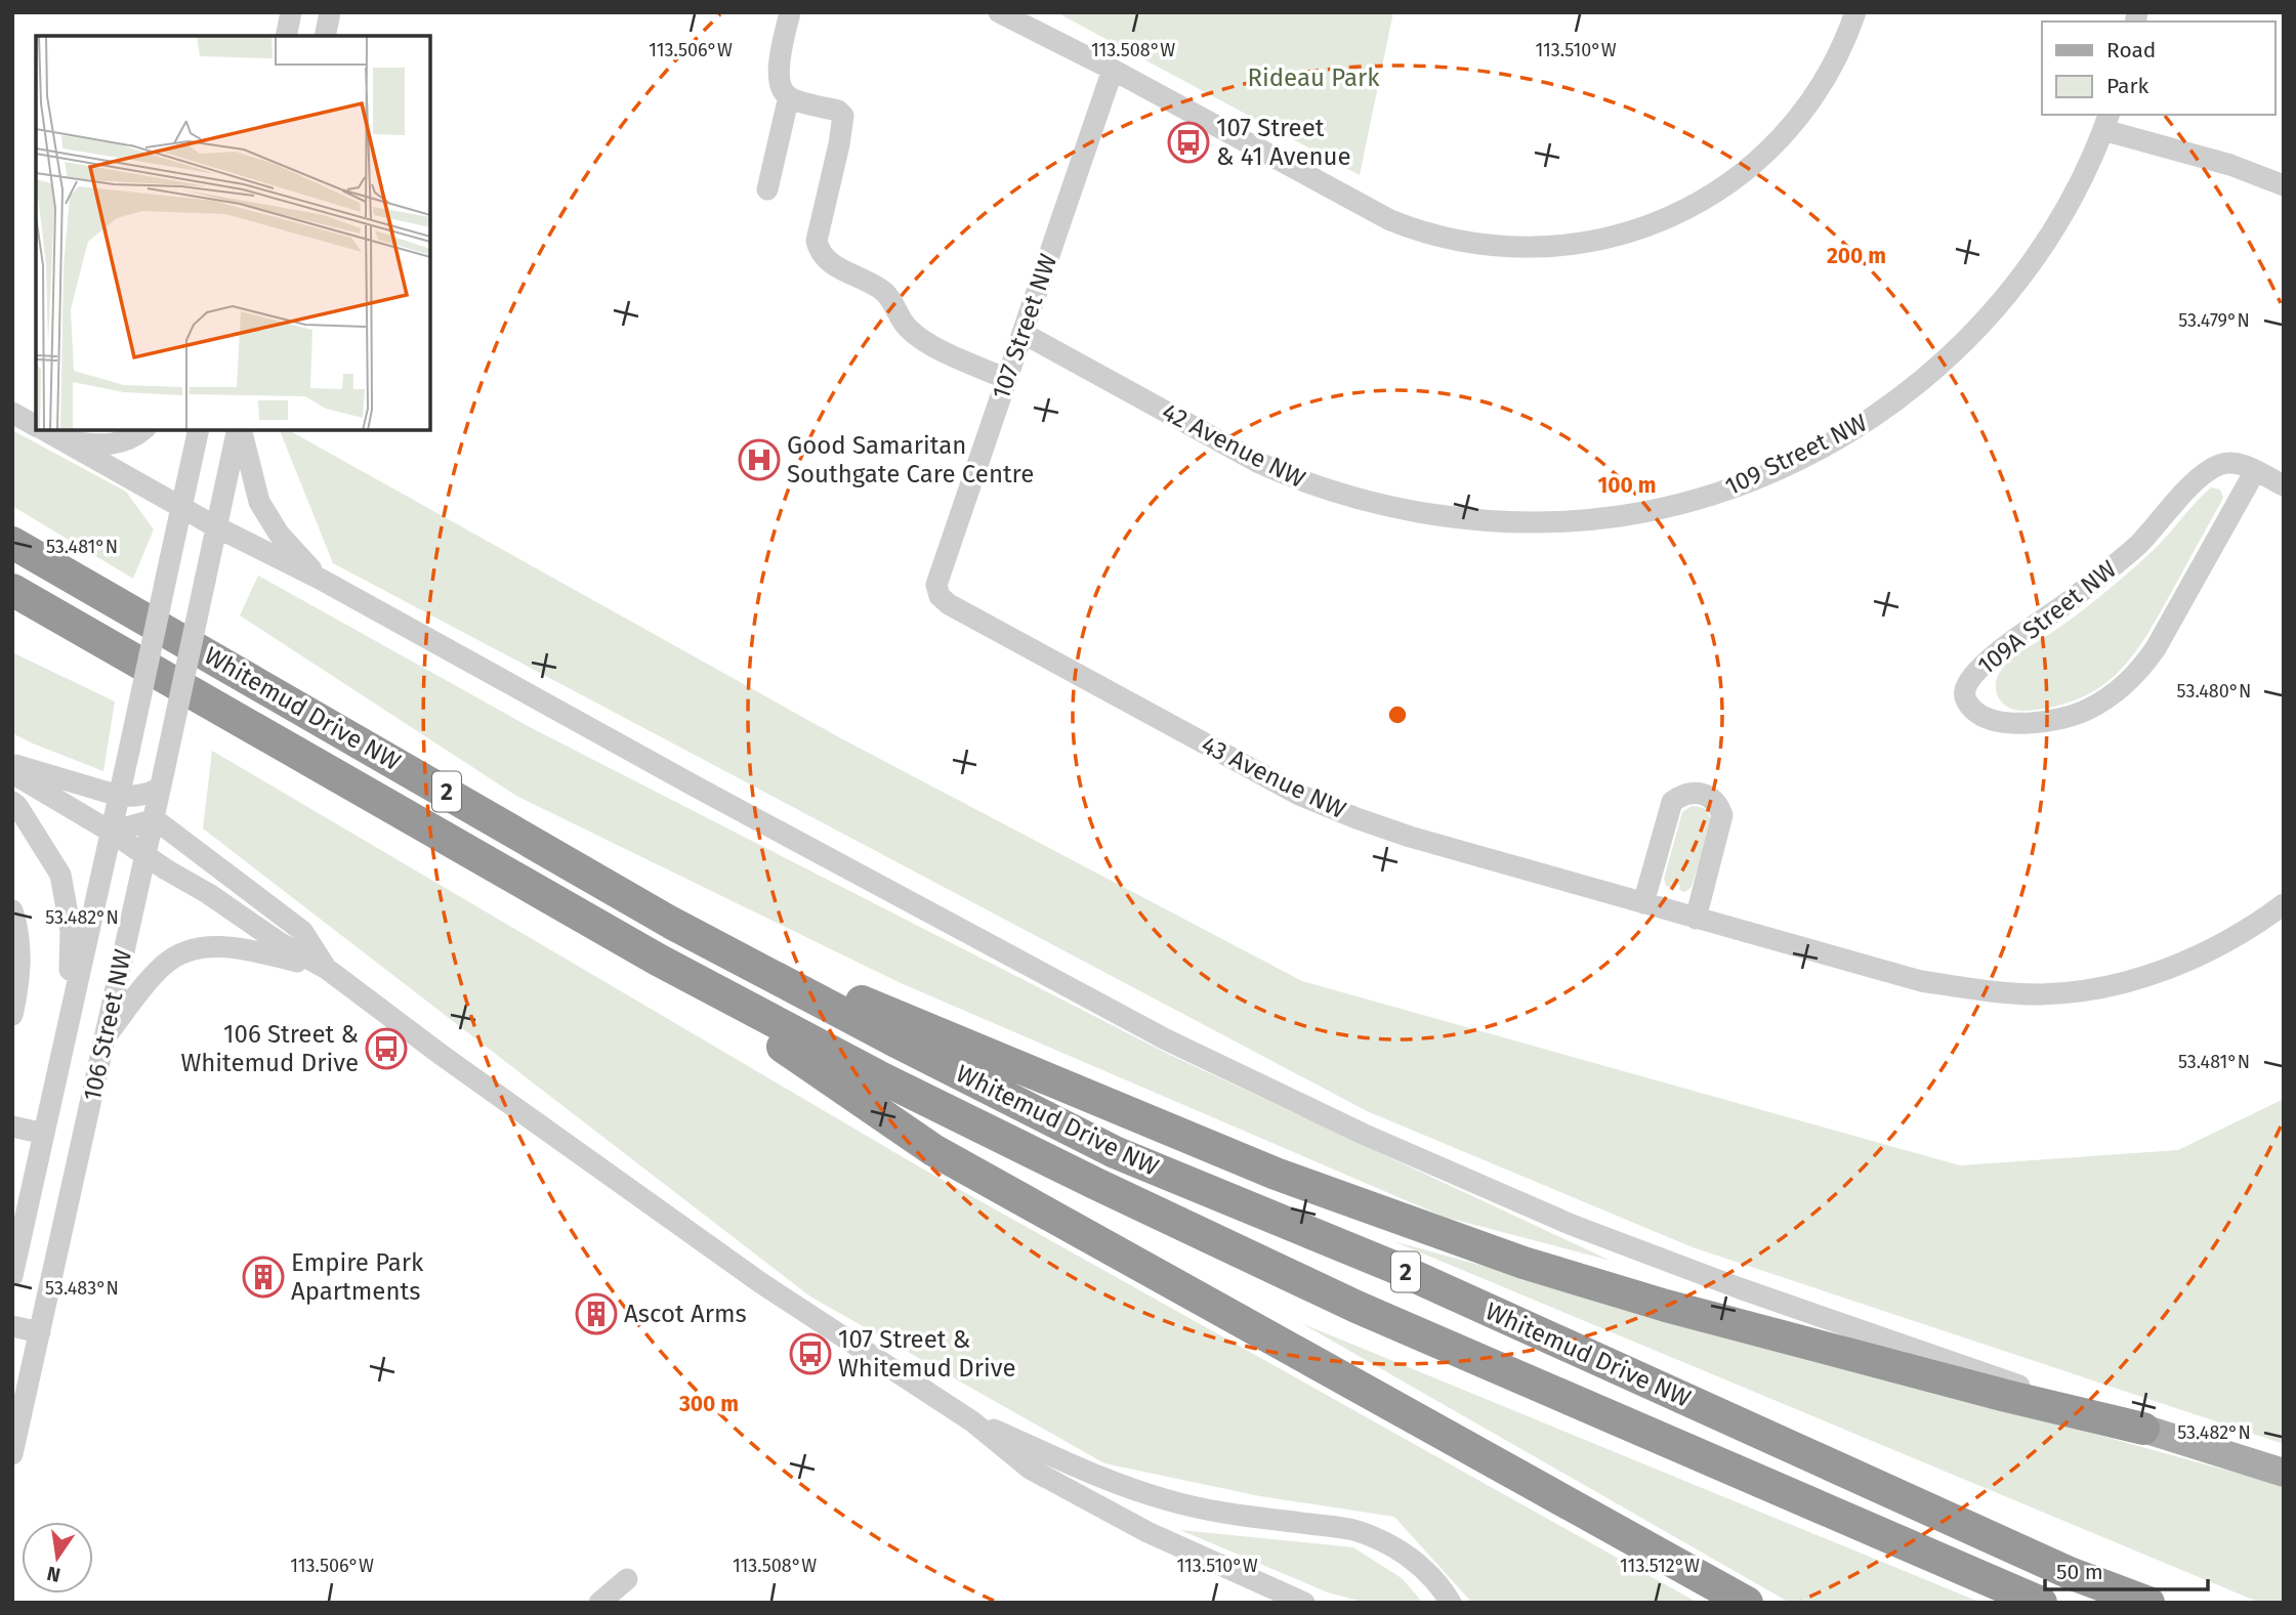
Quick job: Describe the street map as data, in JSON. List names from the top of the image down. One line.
{"streets":{"highway":["Whitemud Drive NW","2"],"street":["107 Street NW","42 Avenue NW","109 Street NW","109A Street NW","43 Avenue NW","106 Street NW"]},"crossings":[["107 Street NW","42 Avenue NW"],["107 Street NW","43 Avenue NW"],["42 Avenue NW","109 Street NW"]],"parks":["Rideau Park"],"places":{"bus stop":["107 Street & 41 Avenue","106 Street & Whitemud Drive","107 Street & Whitemud Drive"],"hospital":["Good Samaritan Southgate Care Centre"],"building":["Empire Park Apartments","Ascot Arms"]},"legend":["Road","Park"],"scale_bar":"50 m","north":"bottom","coordinates":["113.506°W","113.508°W","113.510°W","53.479°N","53.481°N","53.480°N","53.482°N","53.483°N","113.512°W"],"rings":["200 m","100 m","300 m"]}
